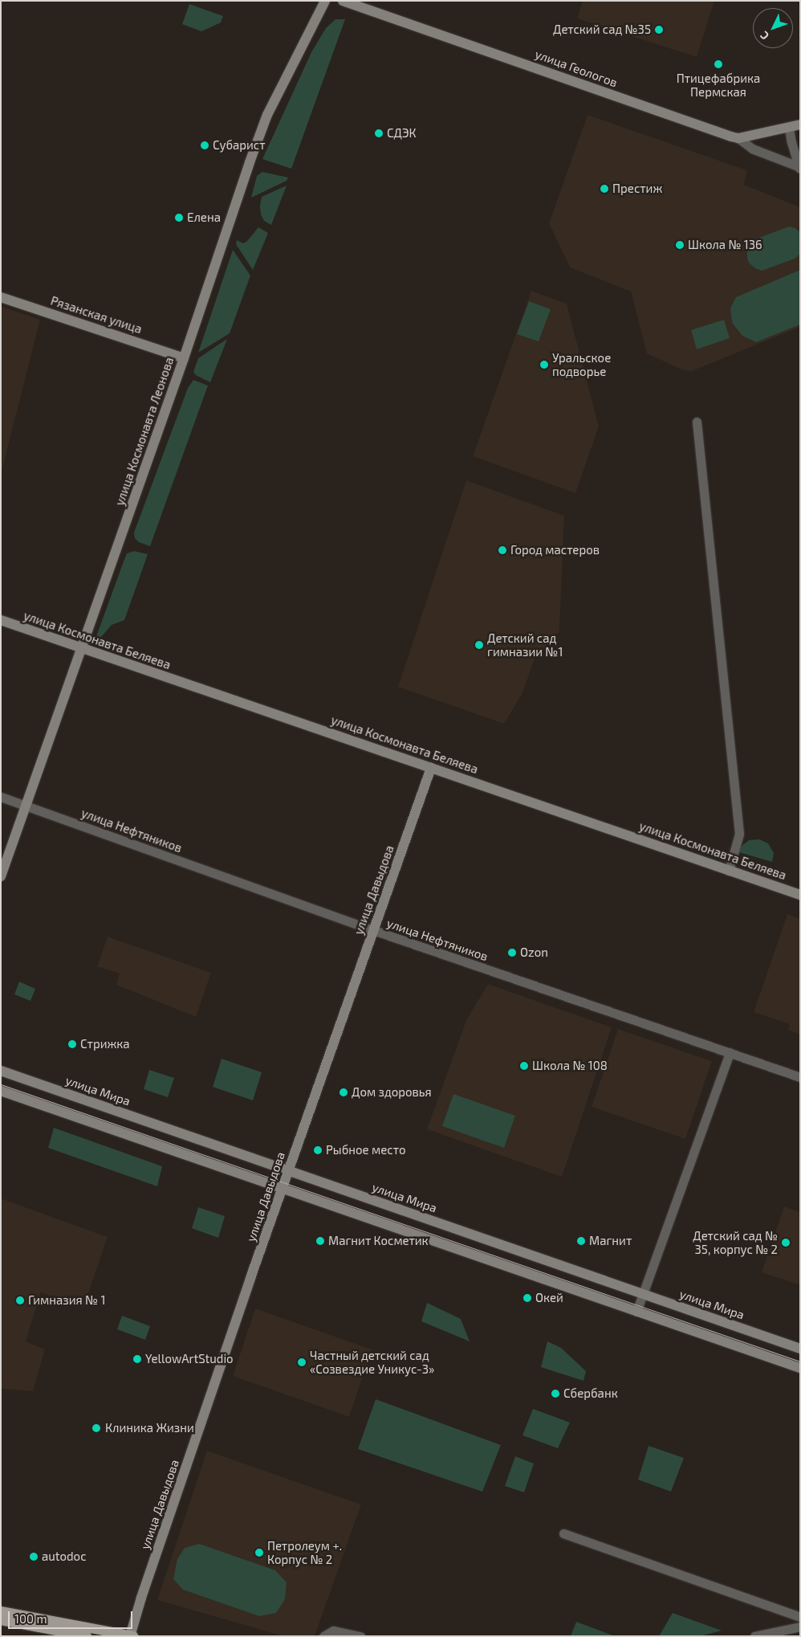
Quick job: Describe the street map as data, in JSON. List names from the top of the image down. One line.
{"streets":{"main road":["улица Геологов","Рязанская улица","улица Космонавта Леонова","улица Космонавта Беляева","улица Давыдова","улица Мира"],"street":["улица Нефтяников"]},"crossings":[["Рязанская улица","улица Космонавта Леонова"],["улица Космонавта Леонова","улица Космонавта Беляева"],["улица Космонавта Леонова","улица Нефтяников"],["улица Космонавта Беляева","улица Давыдова"],["улица Нефтяников","улица Давыдова"],["улица Давыдова","улица Мира"]],"places":["Детский сад №35","Птицефабрика Пермская","СДЭК","Субарист","Престиж","Елена","Школа № 136","Уральское подворье","Город мастеров","Детский сад гимназии №1","Ozon","Стрижка","Школа № 108","Дом здоровья","Рыбное место","Магнит Косметик","Магнит","Детский сад № 35, корпус № 2","Окей","Гимназия № 1","YellowArtStudio","Частный детский сад «Созвездие Уникус-3»","Сбербанк","Клиника Жизни","Петролеум +. Корпус № 2","autodoc"],"scale_bar":"100 m","north":"bottom left"}
